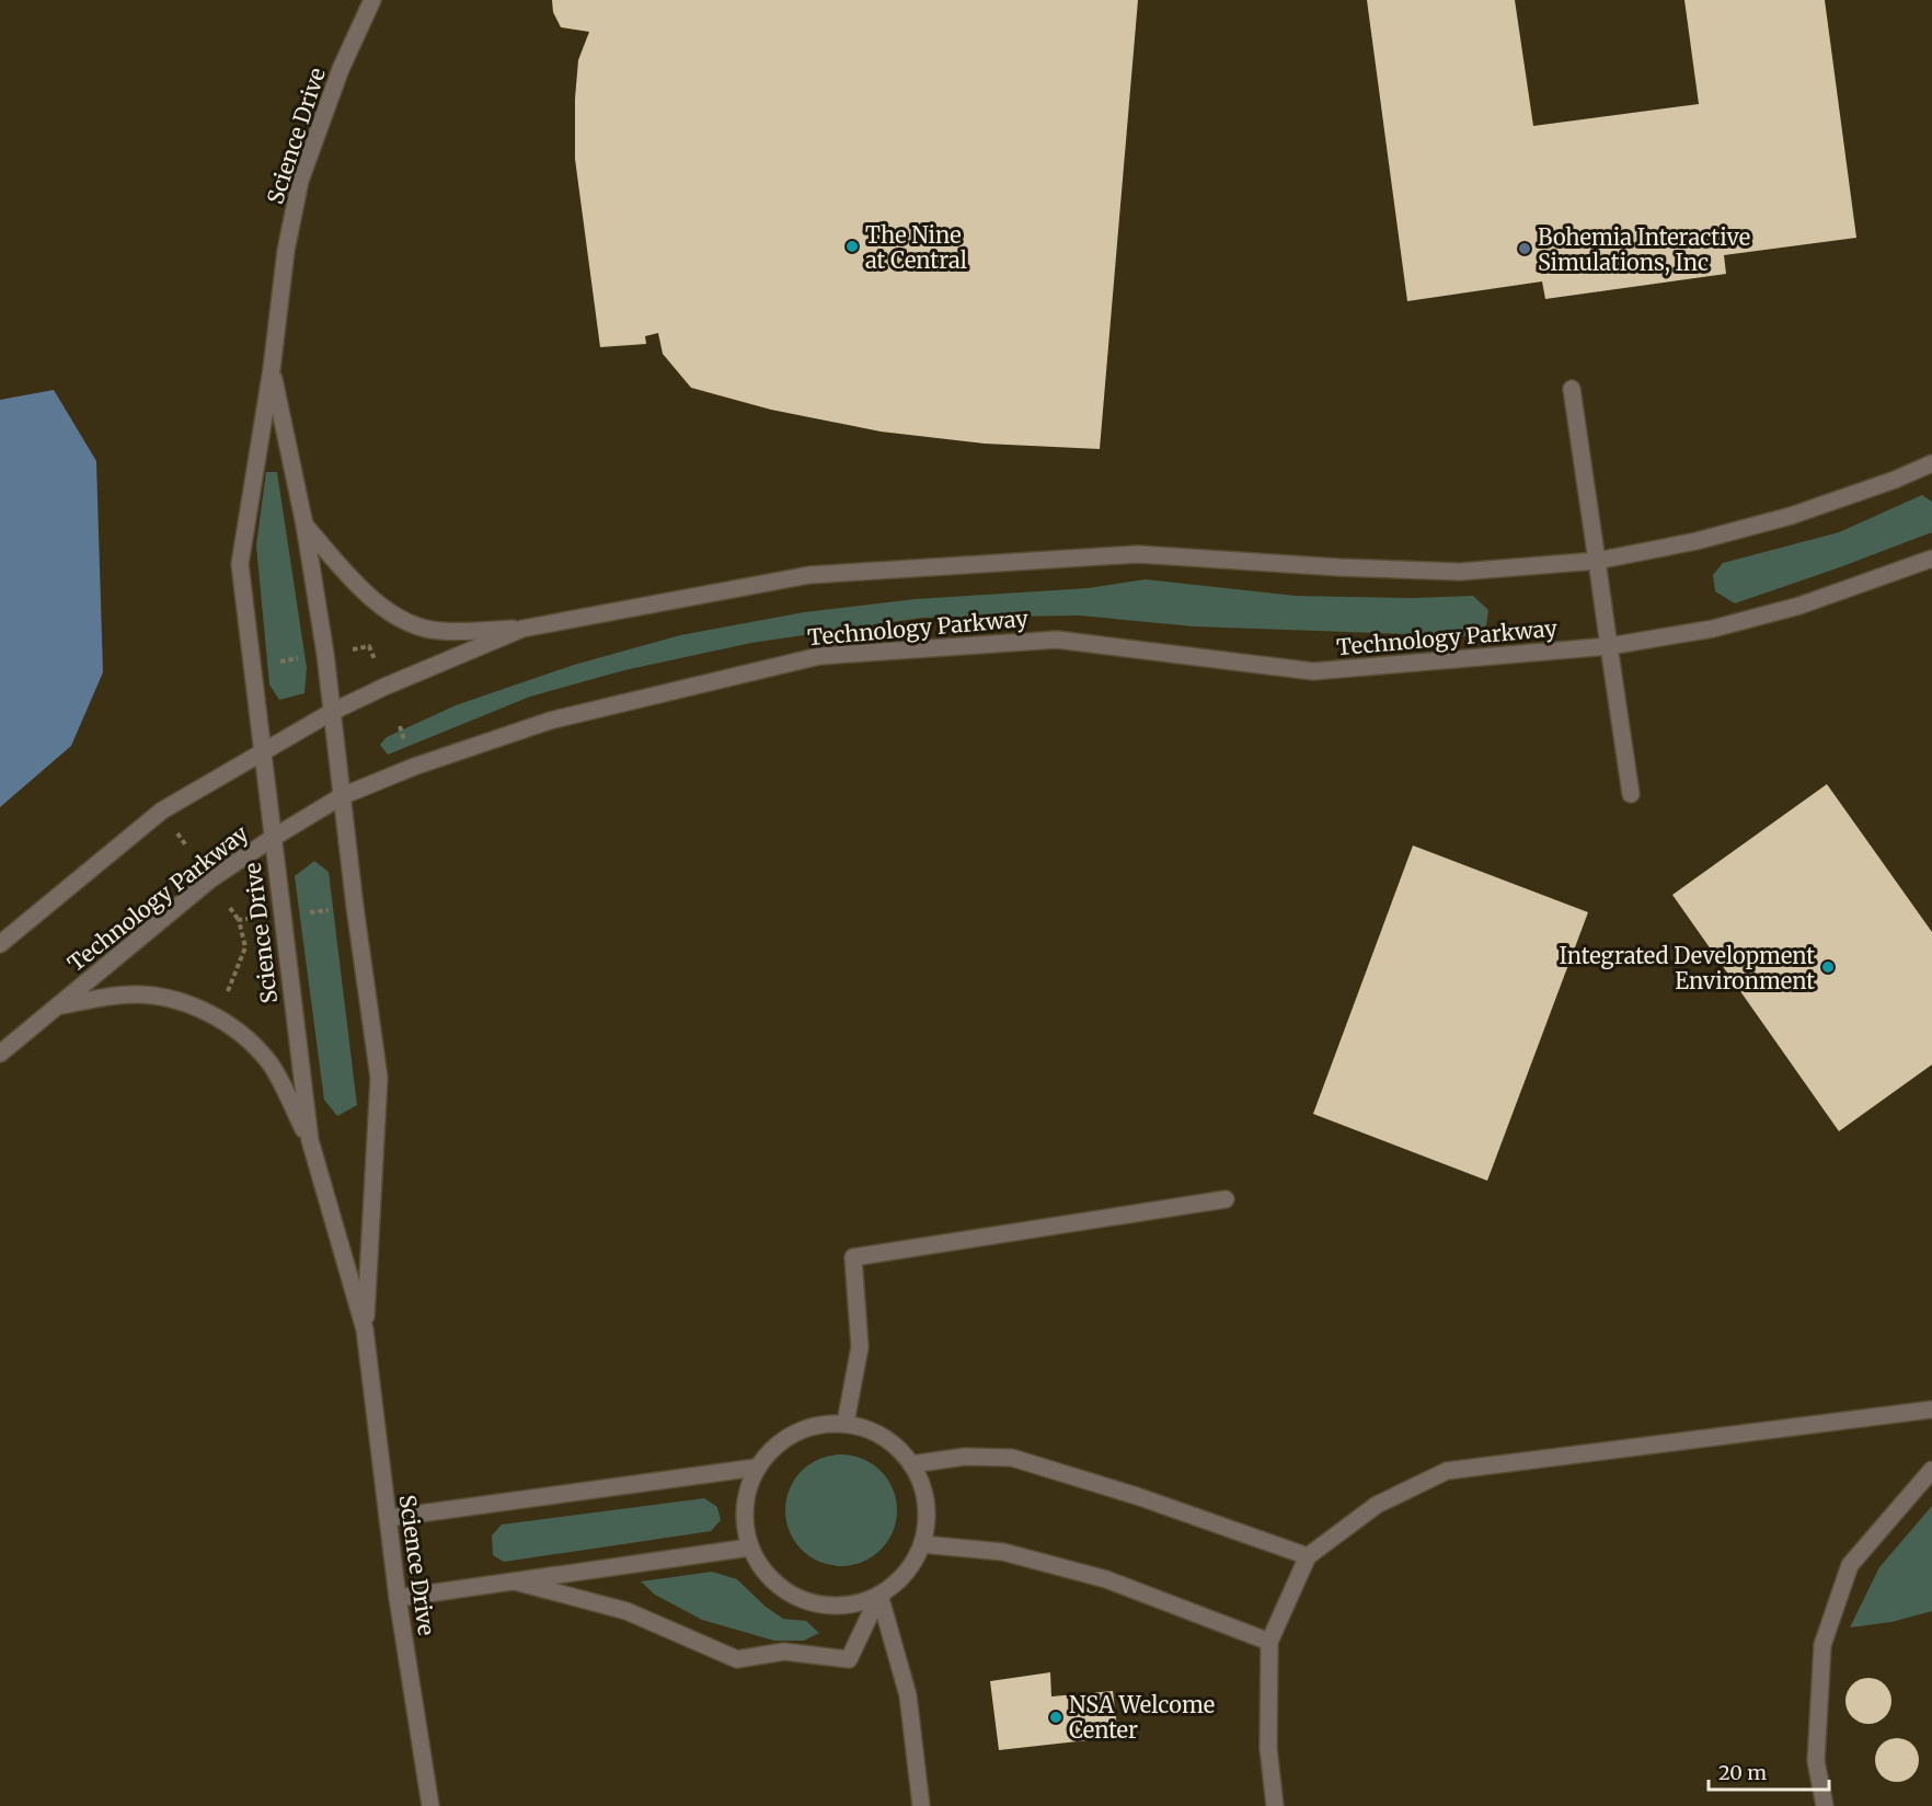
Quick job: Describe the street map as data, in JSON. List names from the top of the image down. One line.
{"streets":{"street":["Science Drive","Technology Parkway"]},"crossings":[["Science Drive","Technology Parkway"]],"places":["The Nine at Central","Bohemia Interactive Simulations, Inc","Integrated Development Environment","NSA Welcome Center"],"scale_bar":"20 m"}
